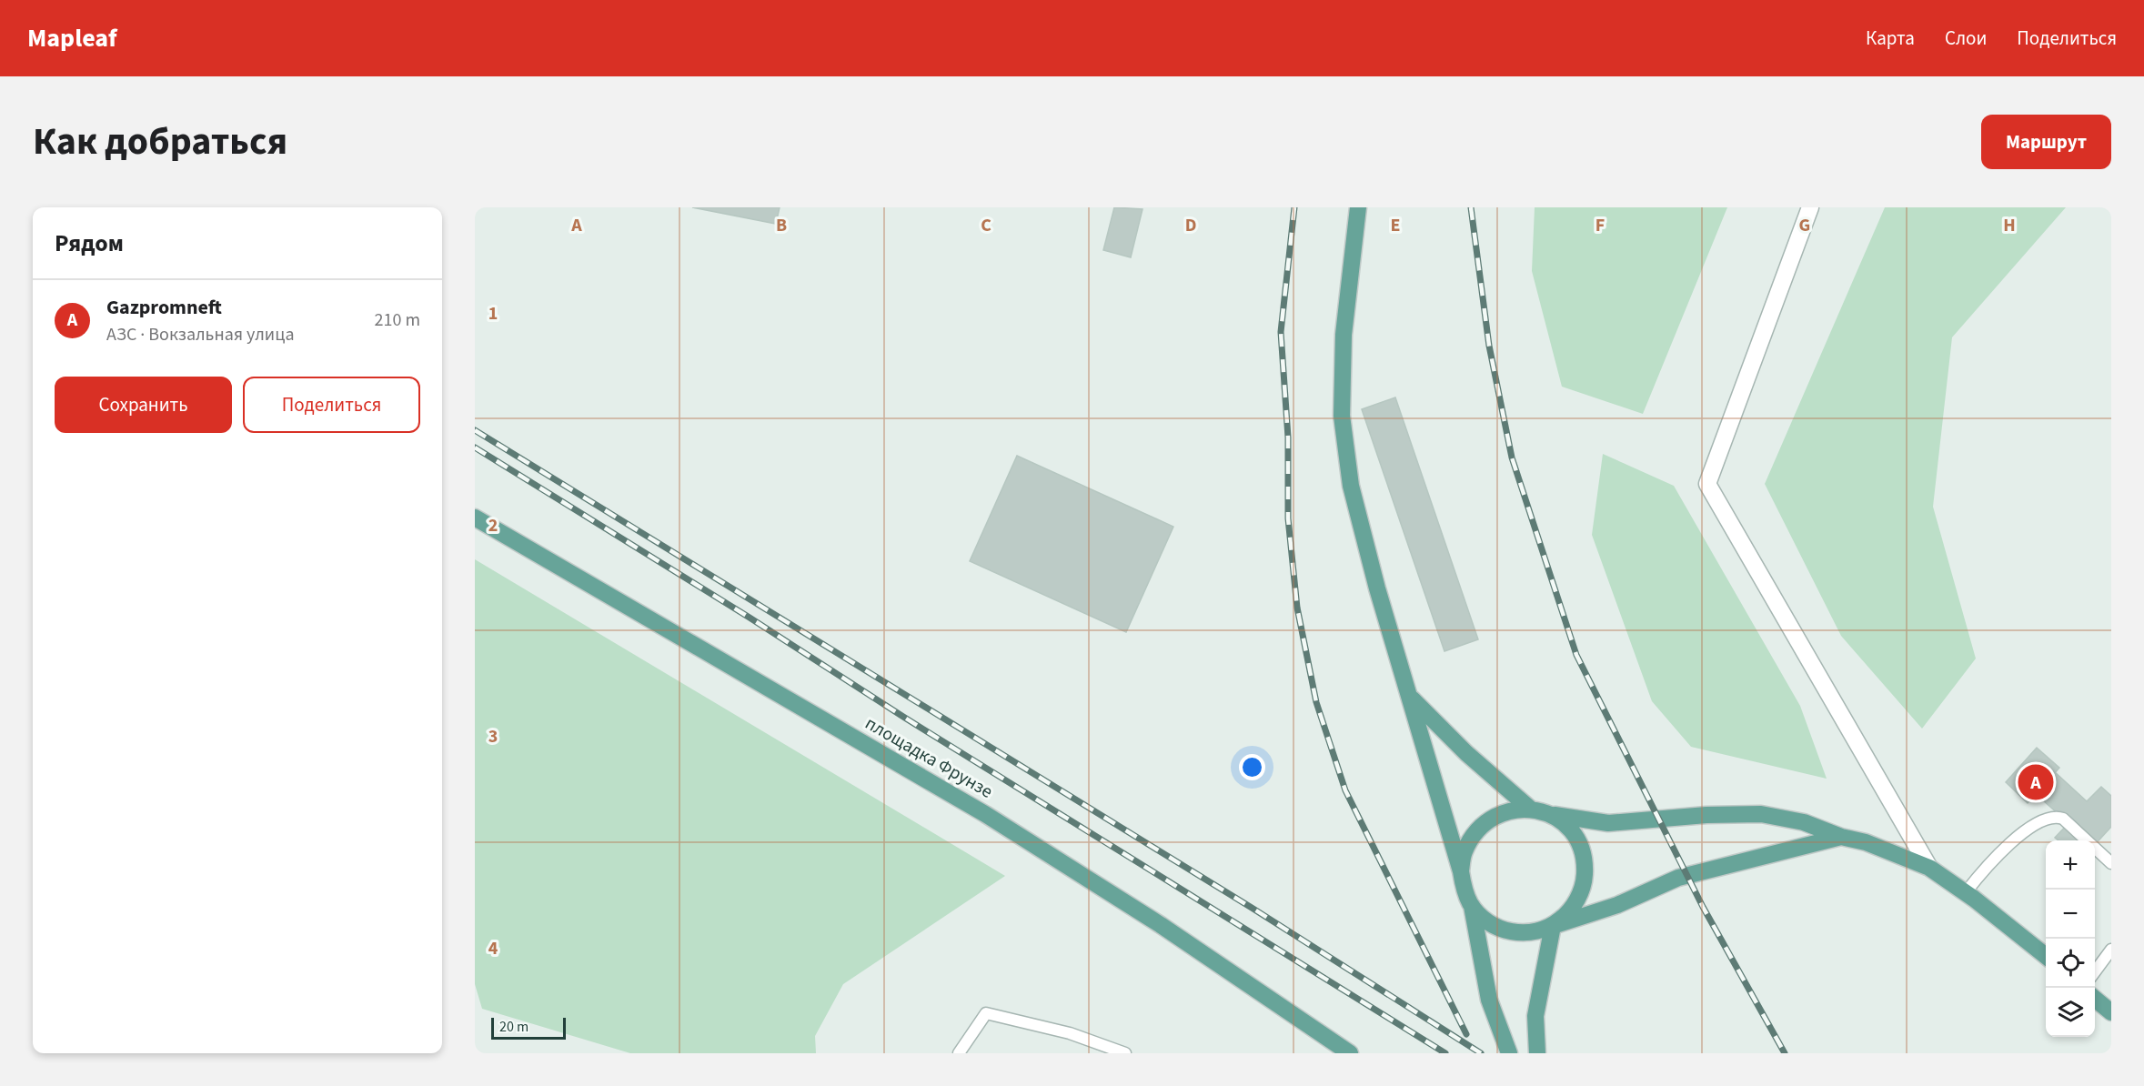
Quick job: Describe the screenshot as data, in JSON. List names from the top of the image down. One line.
{"streets":{"main road":["площадка Фрунзе"]},"scale_bar":"20 m","page":{"header":"Mapleaf","nav":["Карта","Слои","Поделиться"],"title":"Как добраться","buttons":["Маршрут",["Сохранить","Поделиться"]],"heading":"Рядом","list":[{"mark":"A","name":"Gazpromneft","note":"АЗС · Вокзальная улица","value":"210 m"}],"pins":"A","map_buttons":["+","−"],"scale":"20 m"},"grid":{"columns":["A","B","C","D","E","F","G","H"],"rows":["1","2","3","4"]}}
